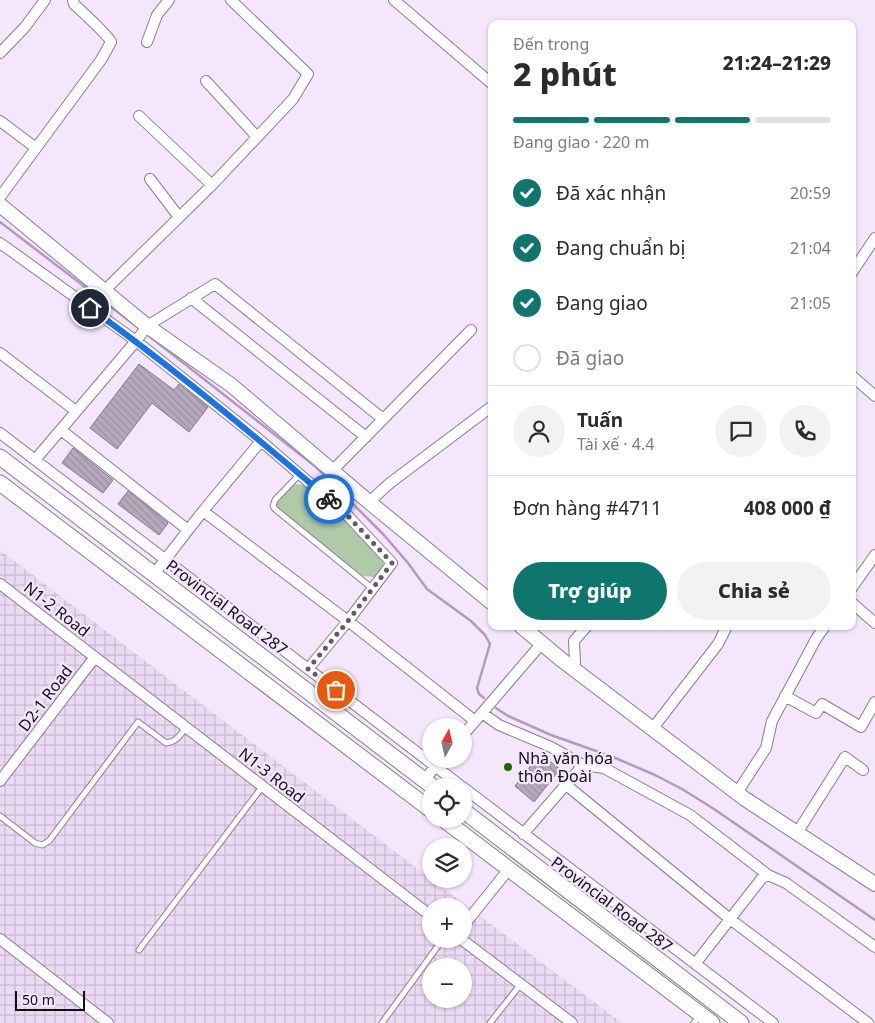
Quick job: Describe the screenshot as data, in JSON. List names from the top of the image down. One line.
{"streets":{"main road":["Provincial Road 287"],"street":["N1-2 Road","D2-1 Road","N1-3 Road"]},"crossings":[["N1-2 Road","D2-1 Road"],["N1-2 Road","N1-3 Road"],["D2-1 Road","N1-3 Road"]],"places":["Nhà văn hóa thôn Đoài"],"scale_bar":"50 m","north":"top","page":{"heading":["2 phút","Đến trong","21:24–21:29"],"panel":["Tuấn","Tài xế · 4.4","Đơn hàng #4711","408 000 ₫"],"bar":"Đang giao · 220 m","list":[["Đã xác nhận","20:59"],["Đang chuẩn bị","21:04"],["Đang giao","21:05"],"Đã giao"],"buttons":["Trợ giúp","Chia sẻ"],"map_buttons":["+","−"],"scale":"50 m"}}
